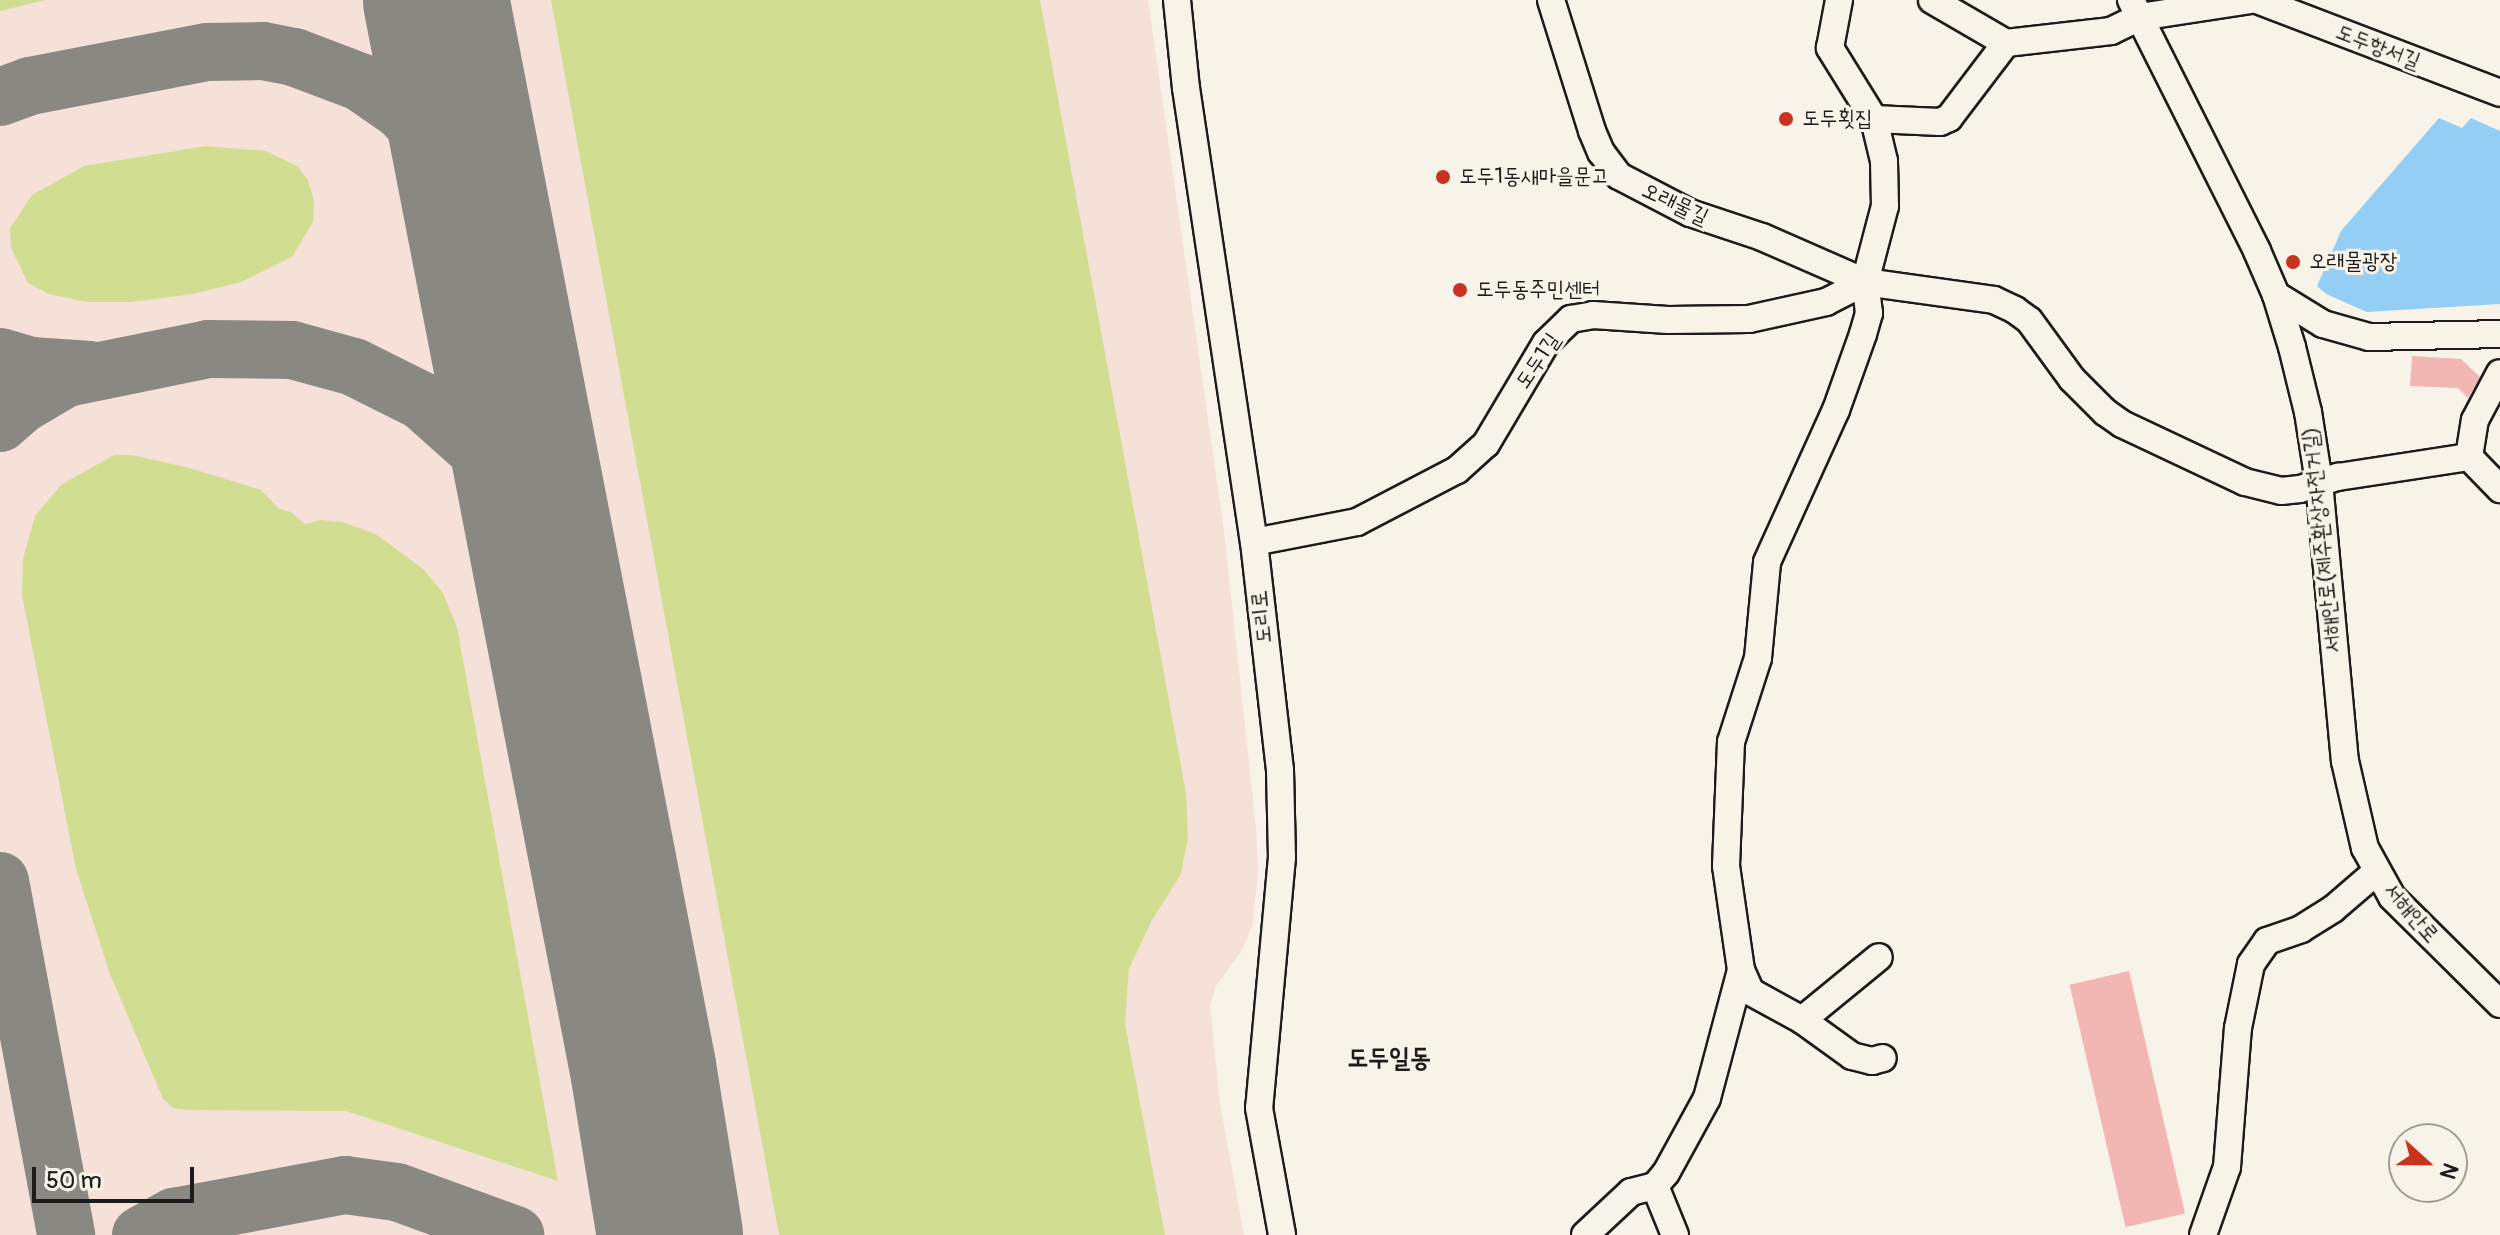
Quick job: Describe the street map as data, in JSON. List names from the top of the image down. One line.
{"streets":{"street":["도두항서길","오래물길","도두1길","서해안로(제주환상자전거길)","도리로","서해안로"]},"crossings":[["오래물길","도두1길"],["오래물길","서해안로(제주환상자전거길)"],["도두1길","도리로"],["서해안로(제주환상자전거길)","서해안로"]],"districts":["도두일동"],"places":["도두횟집","도두1동새마을문고","오래물광장","도두동주민센터"],"scale_bar":"50 m","north":"right"}
